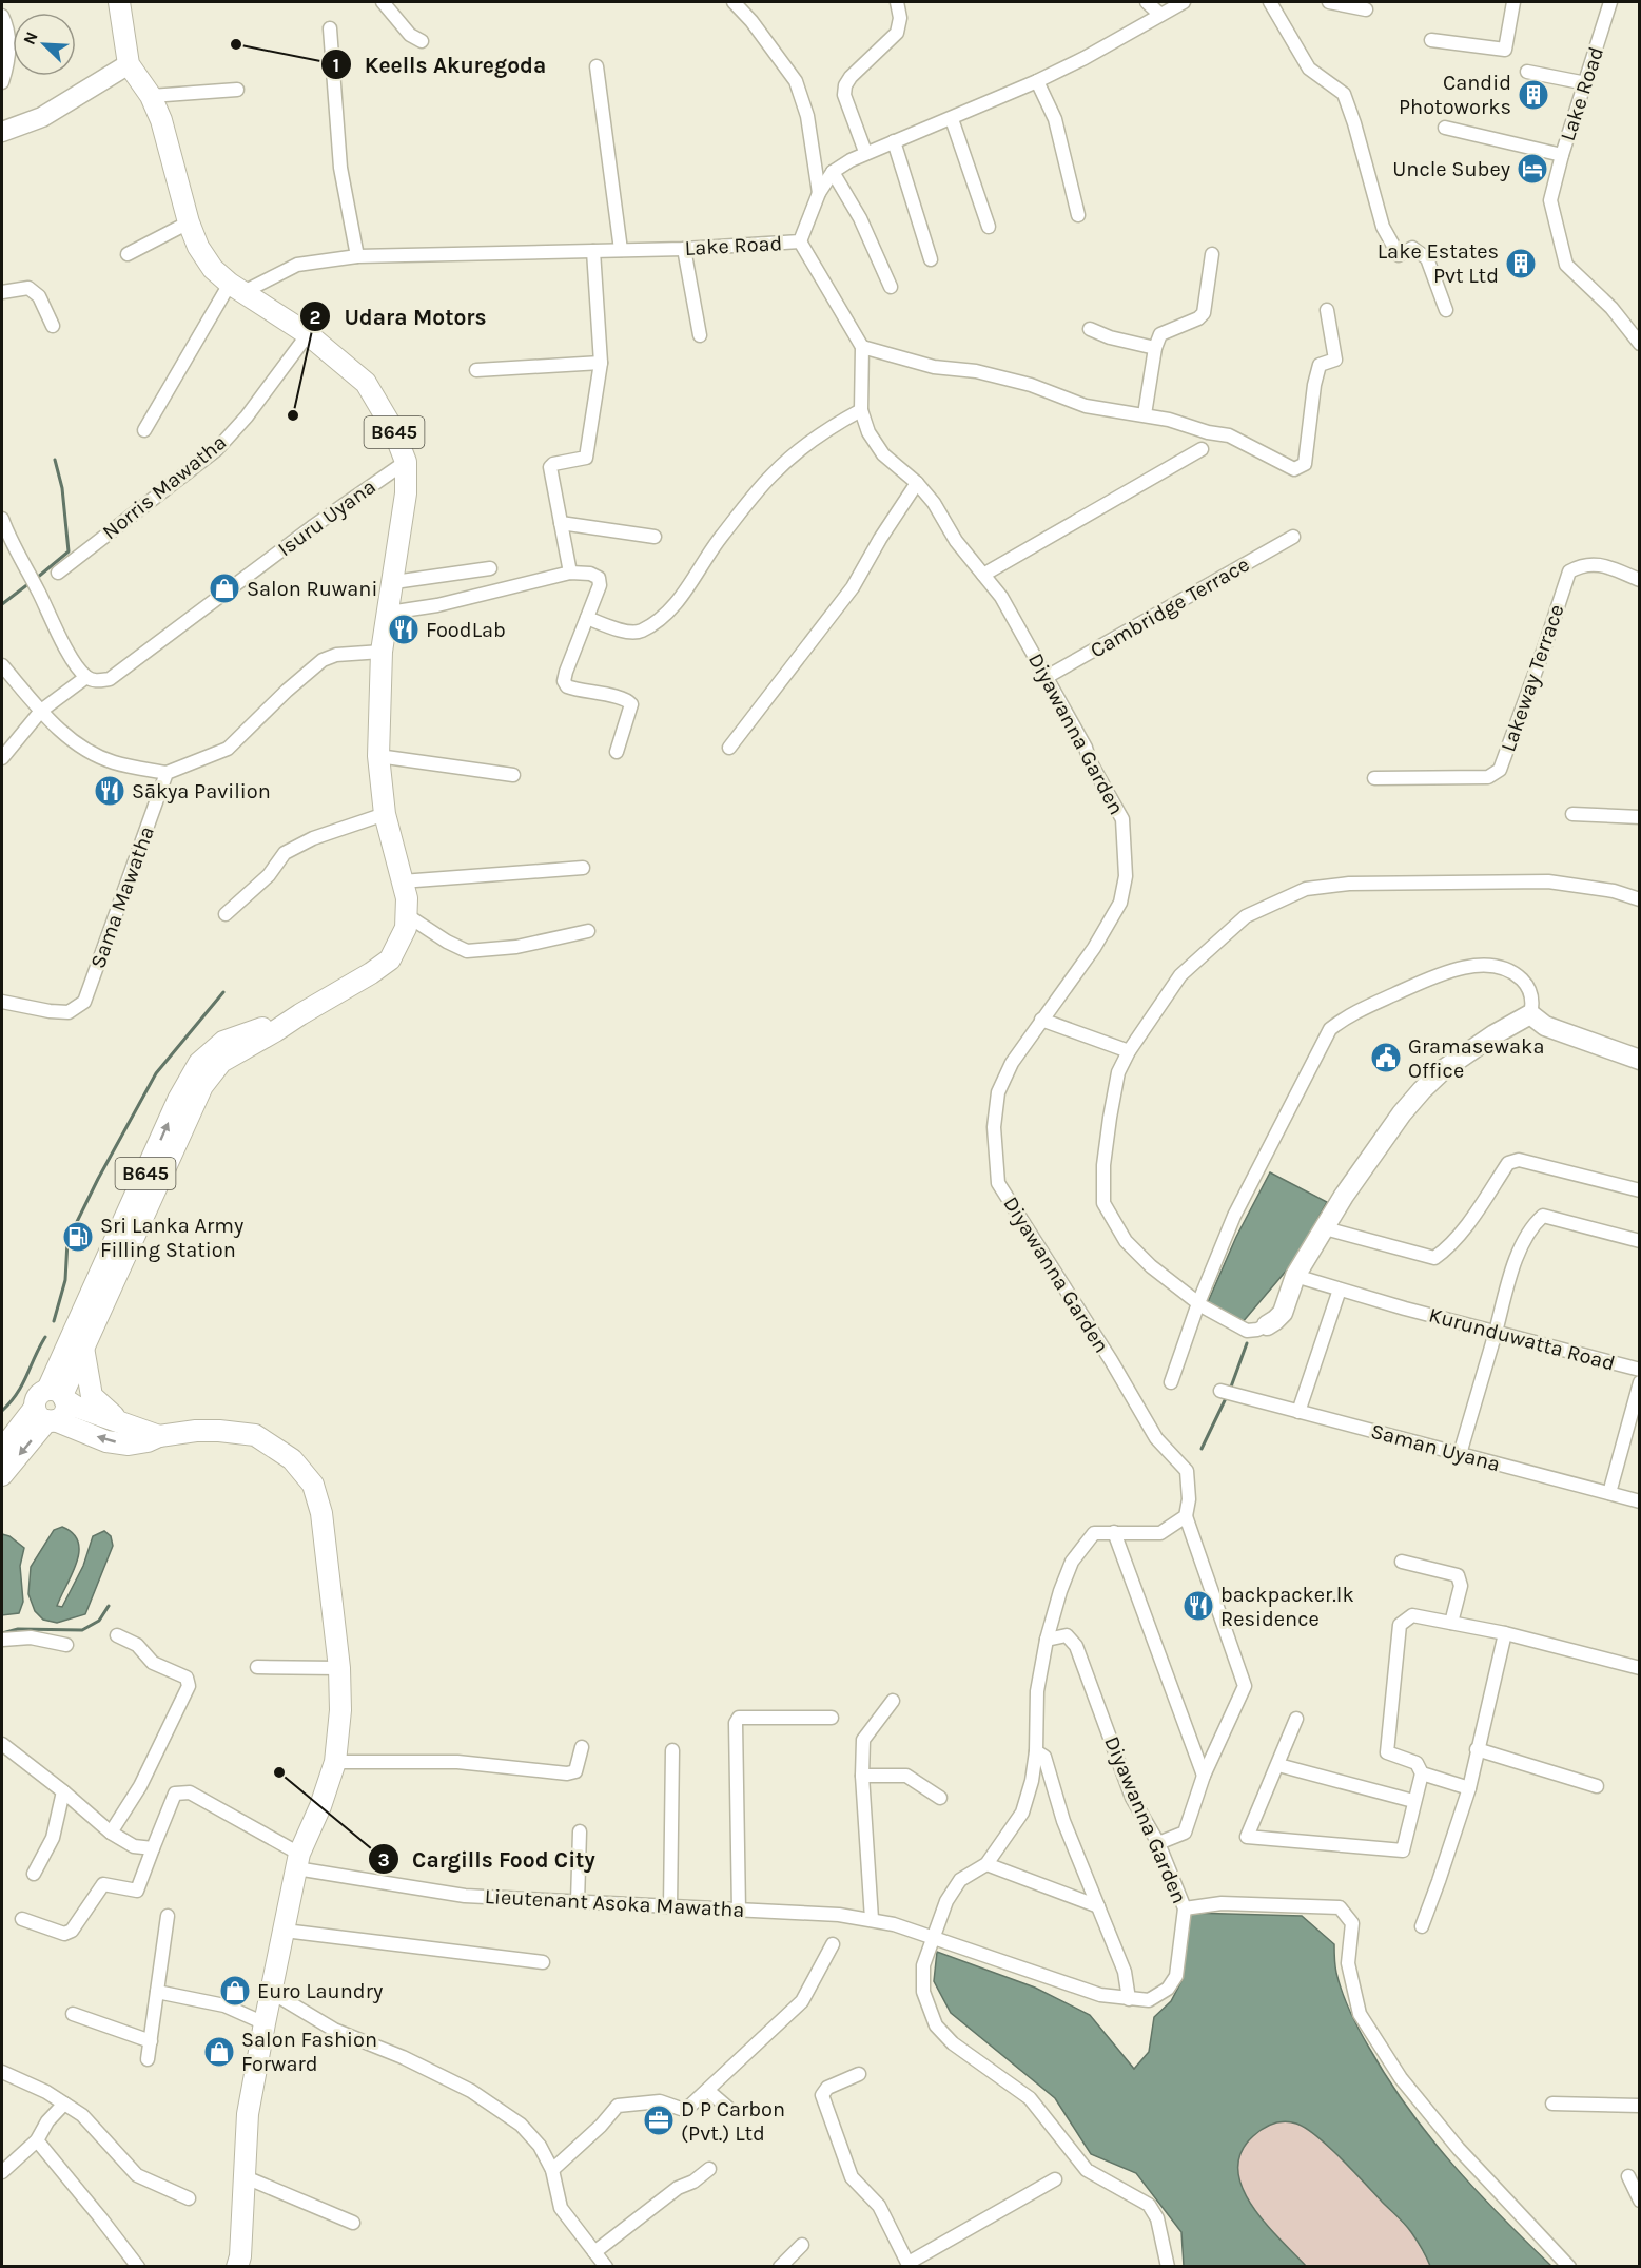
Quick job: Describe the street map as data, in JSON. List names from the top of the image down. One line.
{"streets":{"main road":["B645"],"street":["Lake Road","Norris Mawatha","Isuru Uyana","Cambridge Terrace","Lakeway Terrace","Diyawanna Garden","Sama Mawatha","Kurunduwatta Road","Saman Uyana","Lieutenant Asoka Mawatha"]},"crossings":[["Lake Road","B645"],["B645","Norris Mawatha"],["B645","Isuru Uyana"],["Cambridge Terrace","Diyawanna Garden"],["Diyawanna Garden","Lieutenant Asoka Mawatha"]],"places":{"other":["Keells Akuregoda","Udara Motors","Cargills Food City"],"building":["Candid Photoworks","Lake Estates Pvt Ltd"],"hotel":["Uncle Subey"],"shop":["Salon Ruwani","Euro Laundry","Salon Fashion Forward"],"restaurant":["FoodLab","Sākya Pavilion","backpacker.lk Residence"],"public building":["Gramasewaka Office"],"fuel station":["Sri Lanka Army Filling Station"],"office":["D P Carbon (Pvt.) Ltd"]},"north":"top left"}
